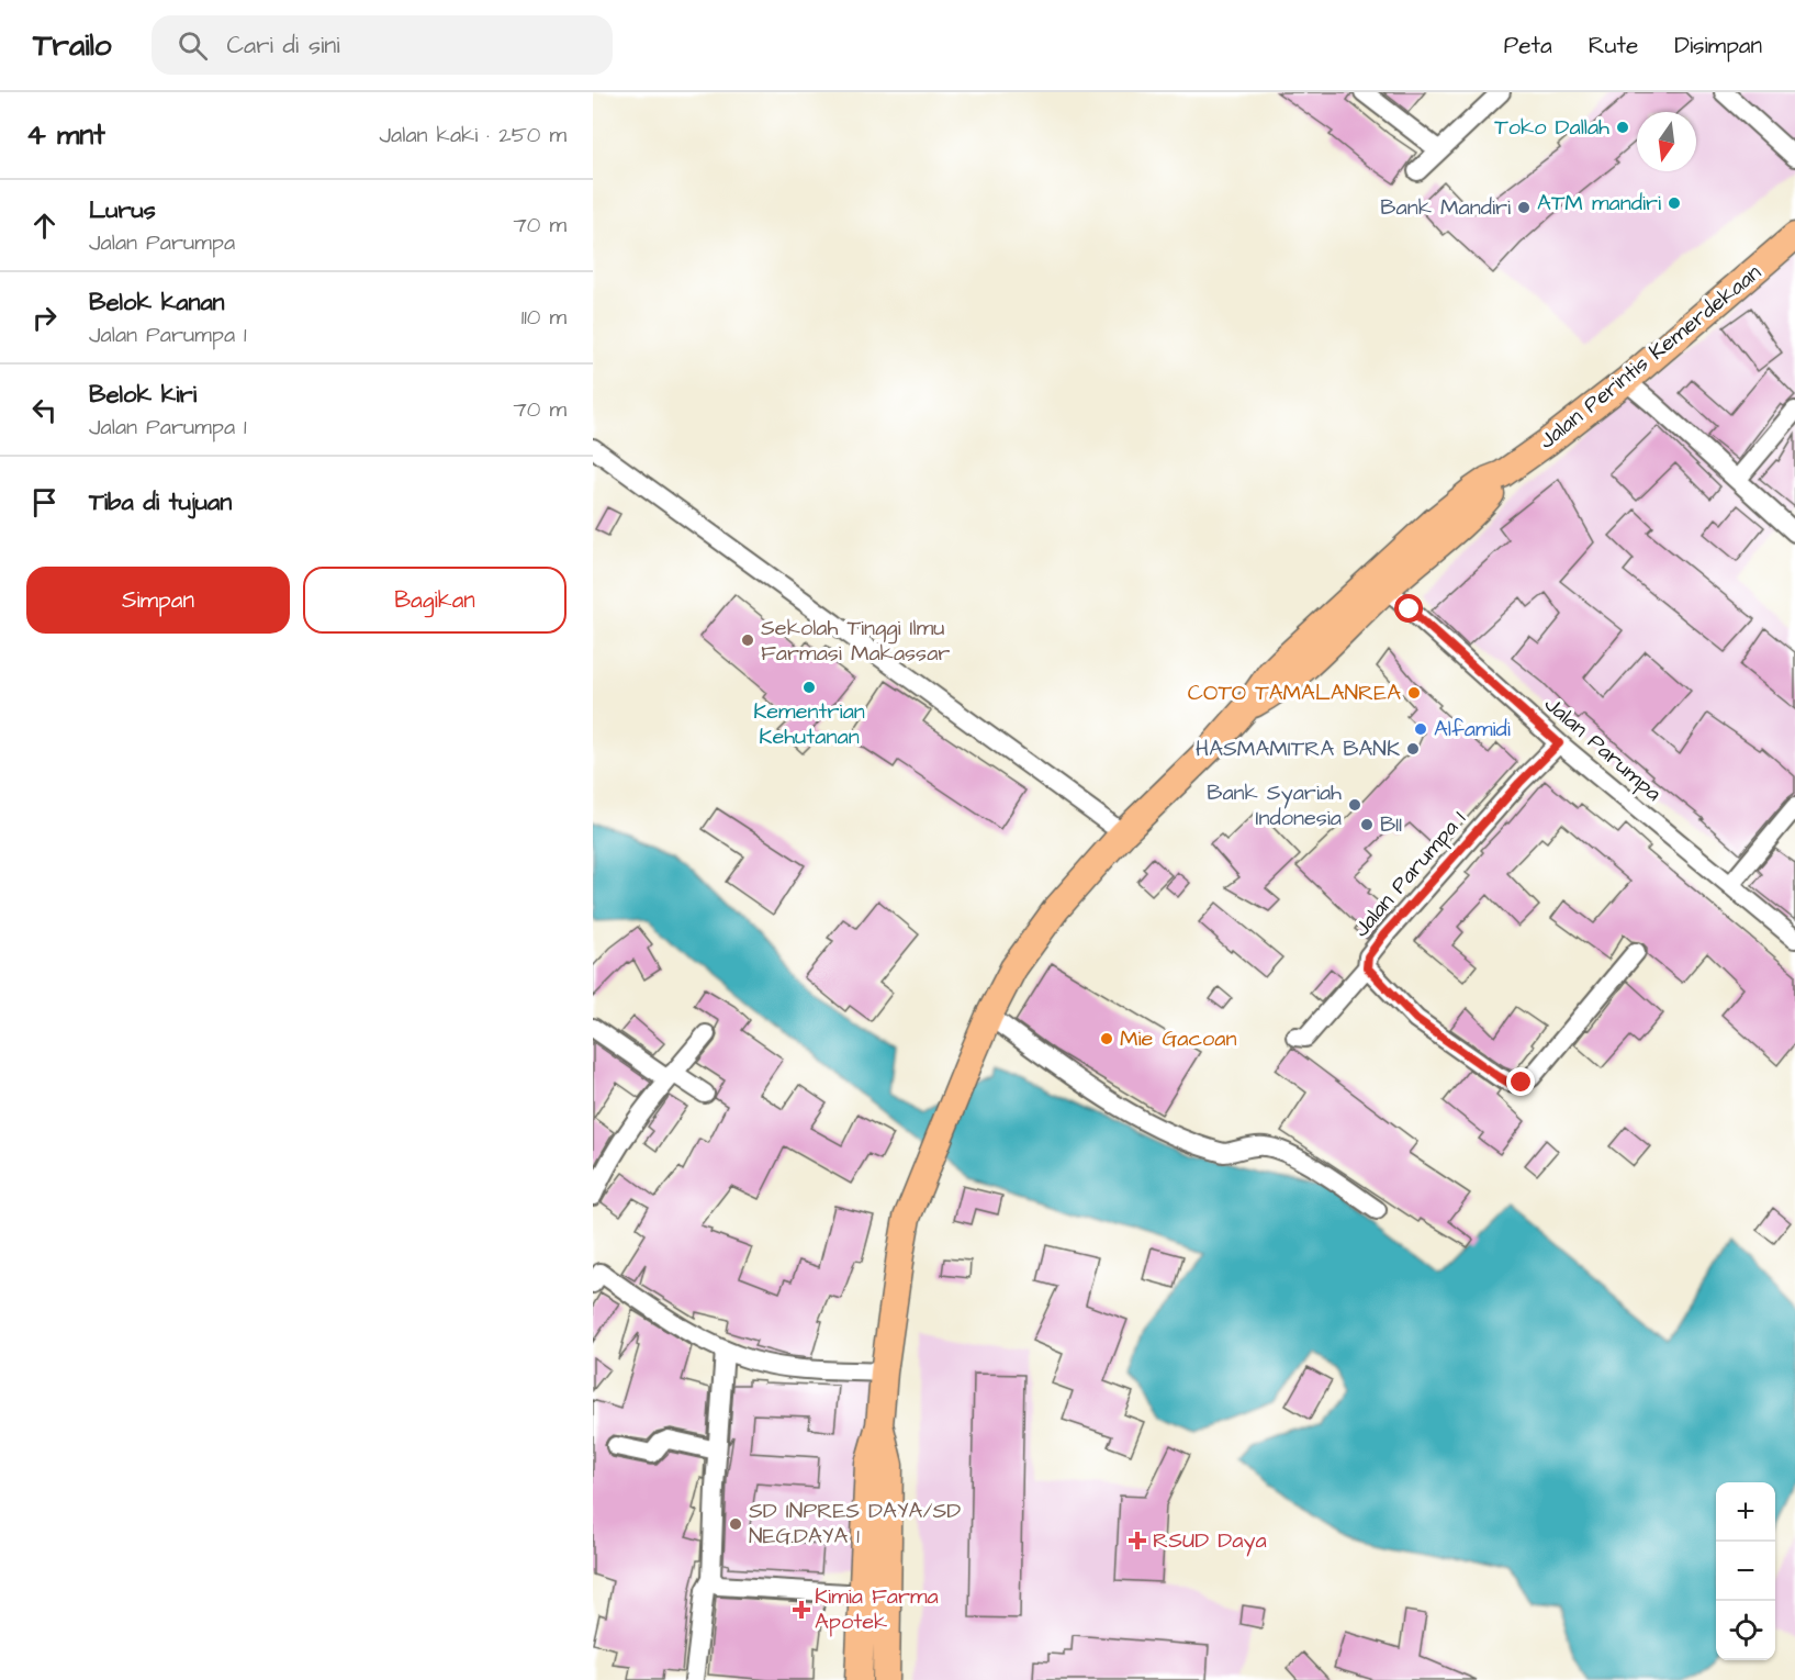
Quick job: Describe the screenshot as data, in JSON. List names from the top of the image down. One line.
{"streets":{"highway":["Jalan Perintis Kemerdekaan"],"street":["Jalan Parumpa","Jalan Parumpa 1"]},"crossings":[["Jalan Perintis Kemerdekaan","Jalan Parumpa"],["Jalan Parumpa","Jalan Parumpa 1"]],"places":{"other":["Toko Dallah","ATM mandiri","Bank Mandiri","Sekolah Tinggi Ilmu Farmasi Makassar","Kementrian Kehutanan","COTO TAMALANREA","Alfamidi","HASMAMITRA BANK","Bank Syariah Indonesia","BII","Mie Gacoan","SD INPRES DAYA/SD NEG.DAYA 1"],"health":["RSUD Daya","Kimia Farma Apotek"]},"north":"bottom","page":{"header":"Trailo","search":"Cari di sini","nav":["Peta","Rute","Disimpan"],"heading":["4 mnt","Jalan kaki · 250 m"],"list":[["Lurus","Jalan Parumpa","70 m"],["Belok kanan","Jalan Parumpa 1","110 m"],["Belok kiri","Jalan Parumpa 1","70 m"],"Tiba di tujuan"],"buttons":["Simpan","Bagikan"],"map_buttons":["+","−"]}}
